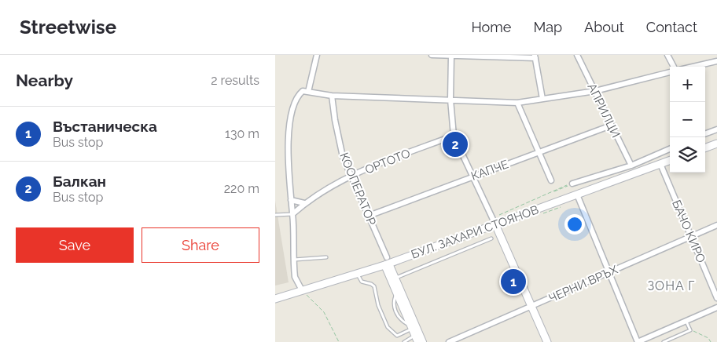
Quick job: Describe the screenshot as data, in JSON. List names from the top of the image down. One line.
{"streets":{"main road":["БУЛ. ЗАХАРИ СТОЯНОВ"],"street":["АПРИЛЦИ","ОРТОТО","КАПЧЕ","КООПЕРАТОР","БАЧО КИРО","ЧЕРНИ ВРЪХ"]},"crossings":[["АПРИЛЦИ","КАПЧЕ"],["ОРТОТО","КООПЕРАТОР"],["КАПЧЕ","КООПЕРАТОР"],["КООПЕРАТОР","БУЛ. ЗАХАРИ СТОЯНОВ"],["БАЧО КИРО","БУЛ. ЗАХАРИ СТОЯНОВ"],["БАЧО КИРО","ЧЕРНИ ВРЪХ"]],"districts":["ЗОНА Г"],"page":{"header":"Streetwise","nav":["Home","Map","About","Contact"],"heading":["Nearby","2 results"],"map_buttons":["+","−"],"list":[{"mark":"1","name":"Въстаническа","note":"Bus stop","value":"130 m"},{"mark":"2","name":"Балкан","note":"Bus stop","value":"220 m"}],"pins":["2","1"],"buttons":["Save","Share"]}}
